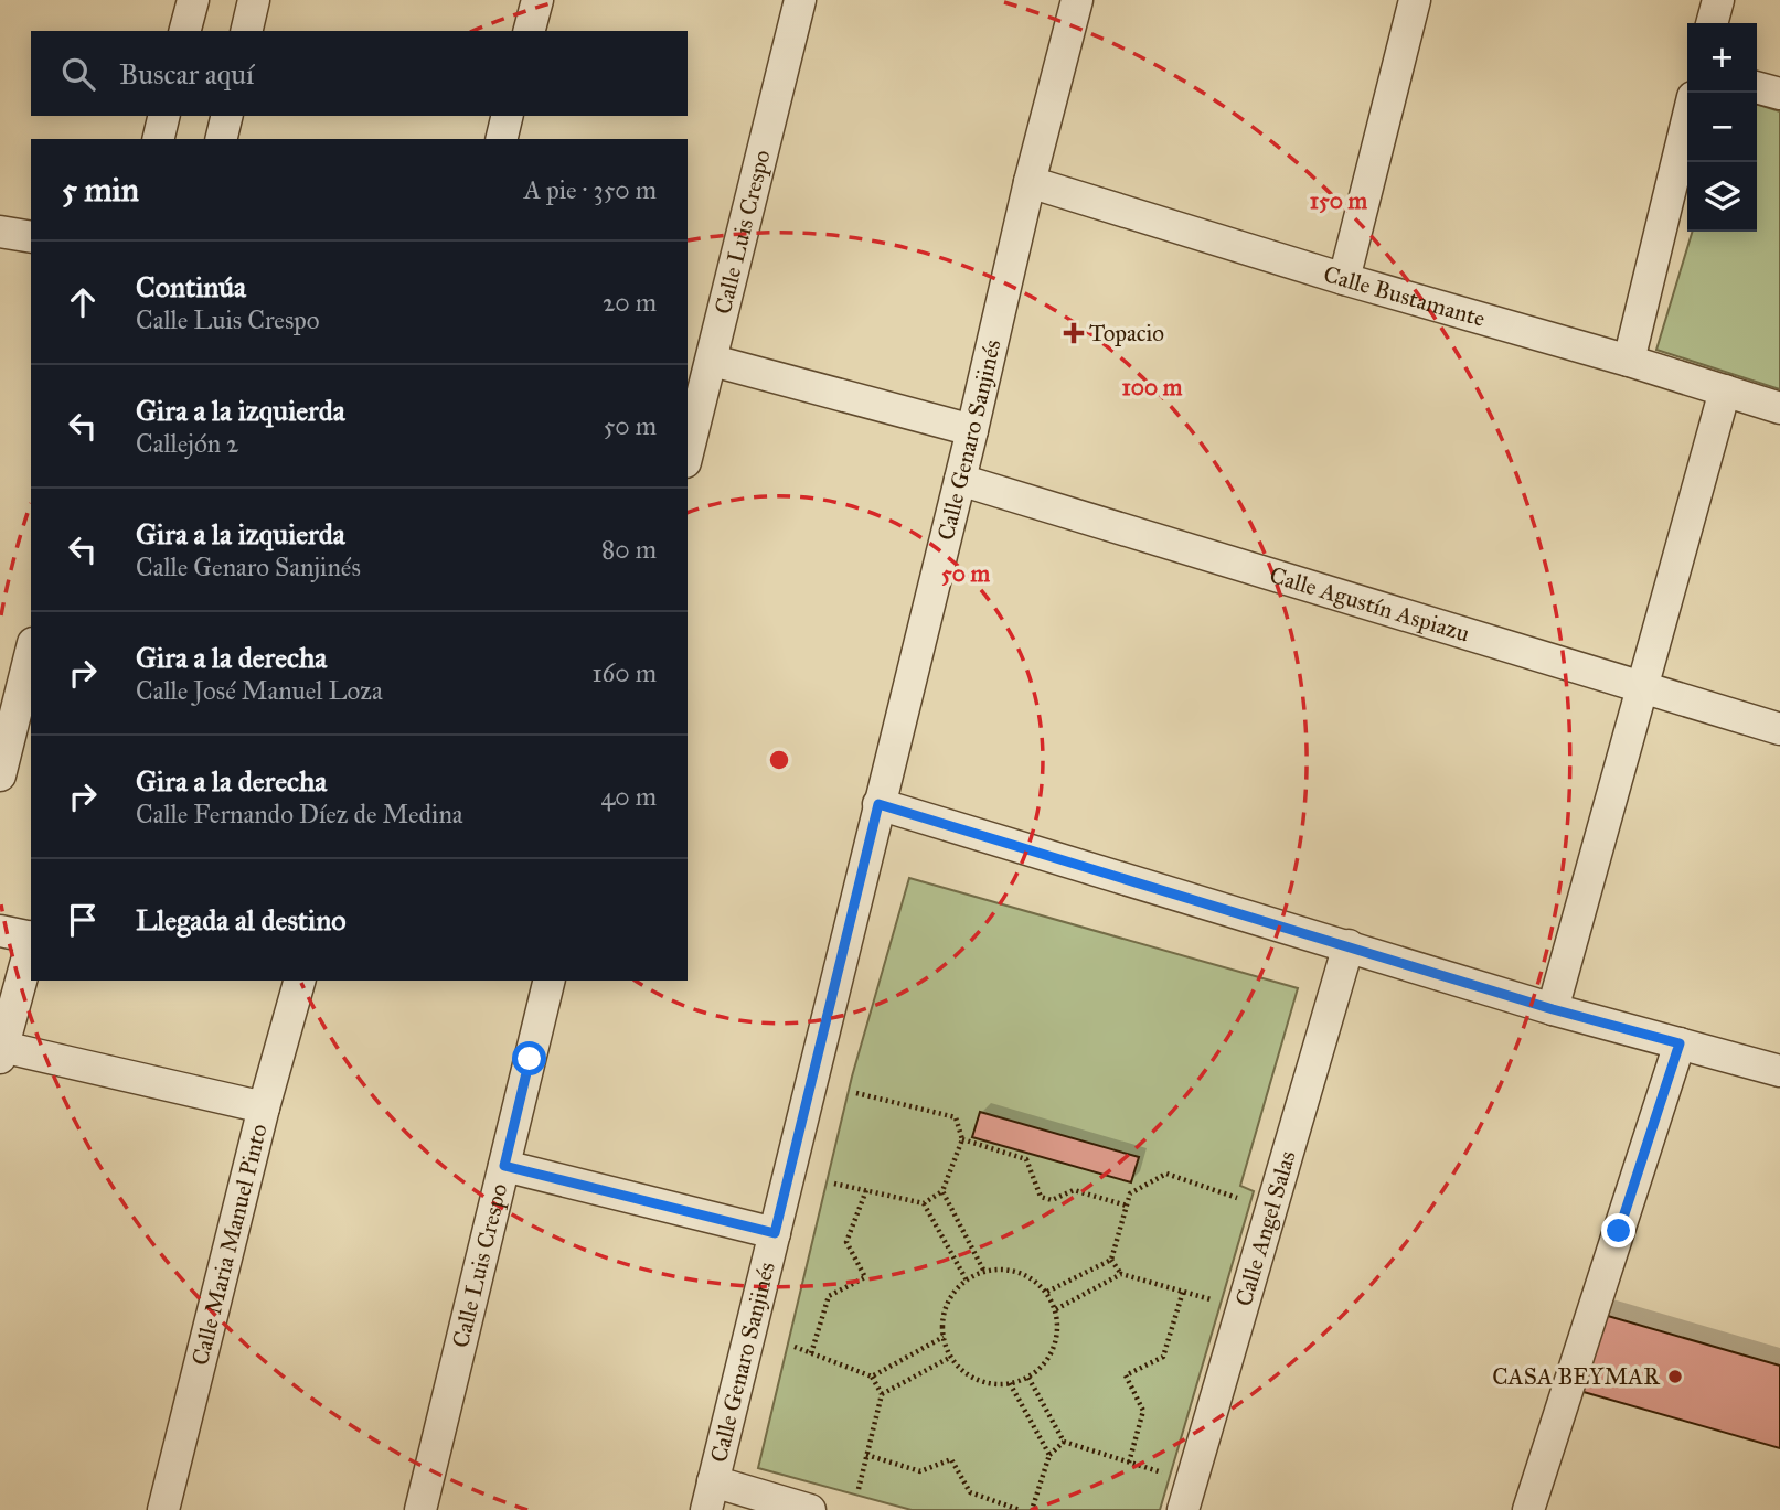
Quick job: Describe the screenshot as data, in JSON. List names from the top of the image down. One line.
{"streets":{"street":["Calle Luis Crespo","Calle Bustamante","Calle Genaro Sanjinés","Calle Agustín Aspiazu","Calle Angel Salas","Calle Maria Manuel Pinto"]},"crossings":[["Calle Bustamante","Calle Genaro Sanjinés"],["Calle Genaro Sanjinés","Calle Agustín Aspiazu"]],"places":{"health":["Topacio"],"other":["CASA BEYMAR"]},"page":{"map_buttons":["+","−"],"search":"Buscar aquí","heading":["5 min","A pie · 350 m"],"list":[["Continúa","Calle Luis Crespo","20 m"],["Gira a la izquierda","Callejón 2","50 m"],["Gira a la izquierda","Calle Genaro Sanjinés","80 m"],["Gira a la derecha","Calle José Manuel Loza","160 m"],["Gira a la derecha","Calle Fernando Díez de Medina","40 m"],"Llegada al destino"]},"rings":["150 m","100 m","50 m"]}
